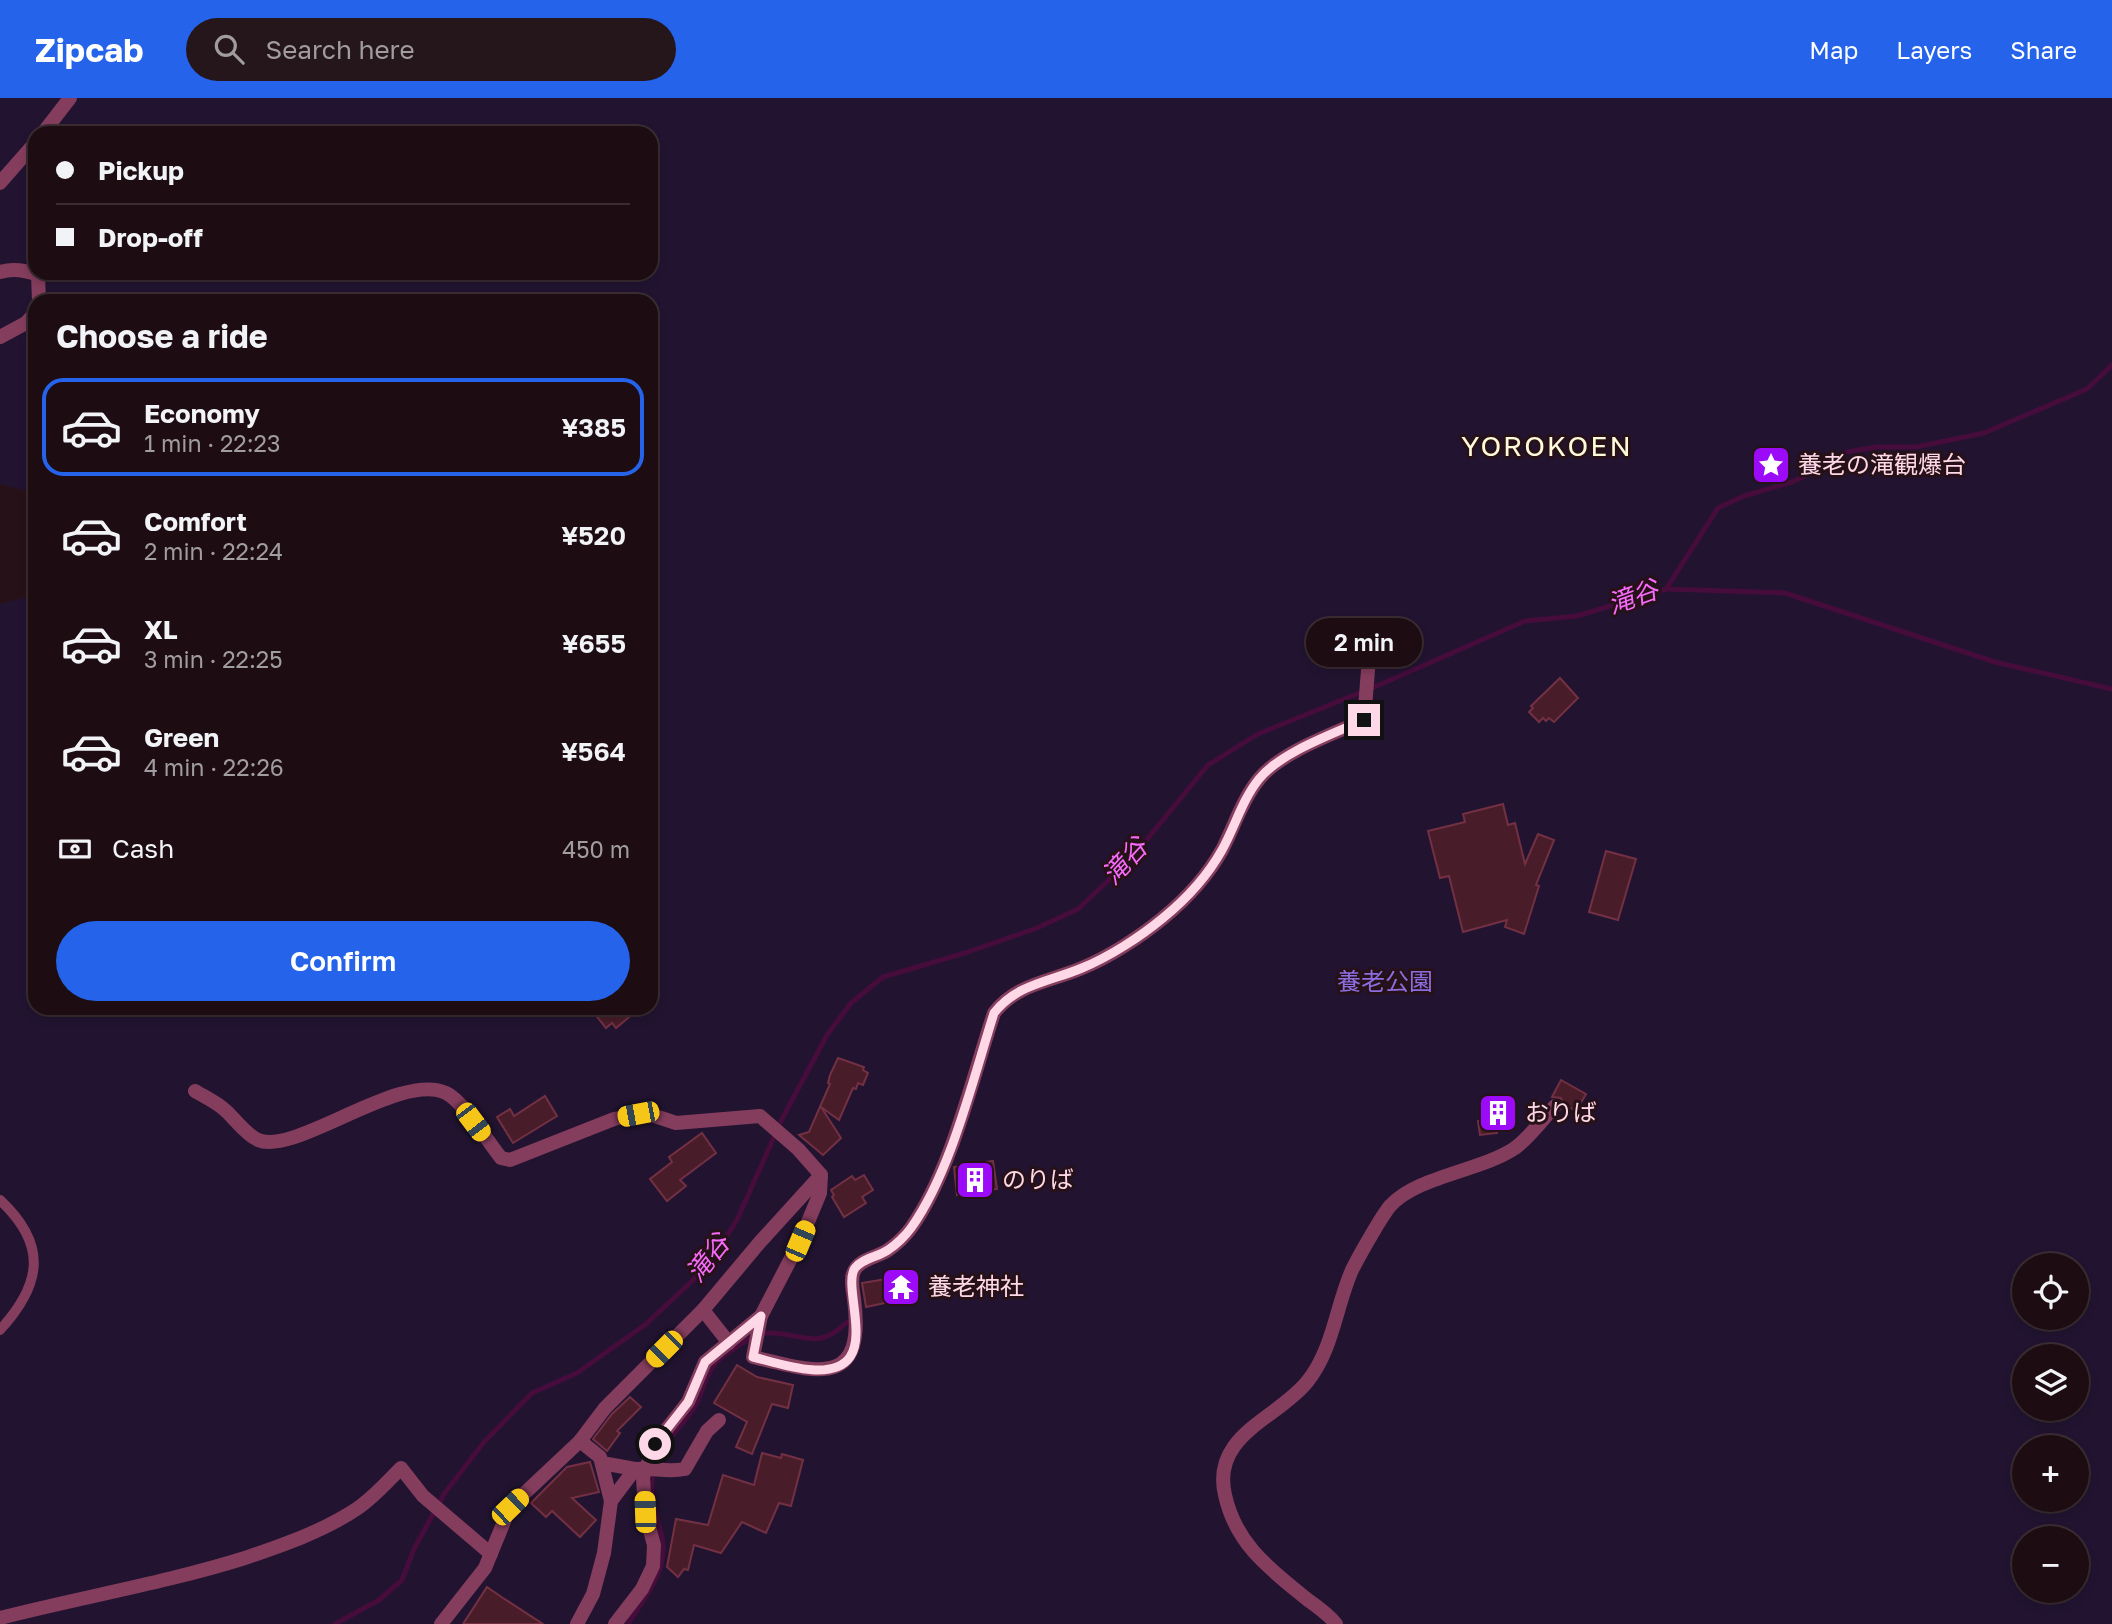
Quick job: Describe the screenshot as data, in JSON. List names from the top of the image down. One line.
{"districts":["YOROKOEN"],"water":["滝谷"],"parks":["養老公園"],"places":{"place":["養老の滝観爆台"],"building":["おりば","のりば"],"temple":["養老神社"]},"page":{"header":"Zipcab","search":"Search here","nav":["Map","Layers","Share"],"banner":["Pickup","Drop-off"],"heading":"Choose a ride","list":[{"name":"Economy","note":"1 min · 22:23","value":"¥385"},{"name":"Comfort","note":"2 min · 22:24","value":"¥520"},{"name":"XL","note":"3 min · 22:25","value":"¥655"},{"name":"Green","note":"4 min · 22:26","value":"¥564"}],"bubble":"2 min","pay":["Cash","450 m"],"buttons":"Confirm","map_buttons":["+","−"]}}
